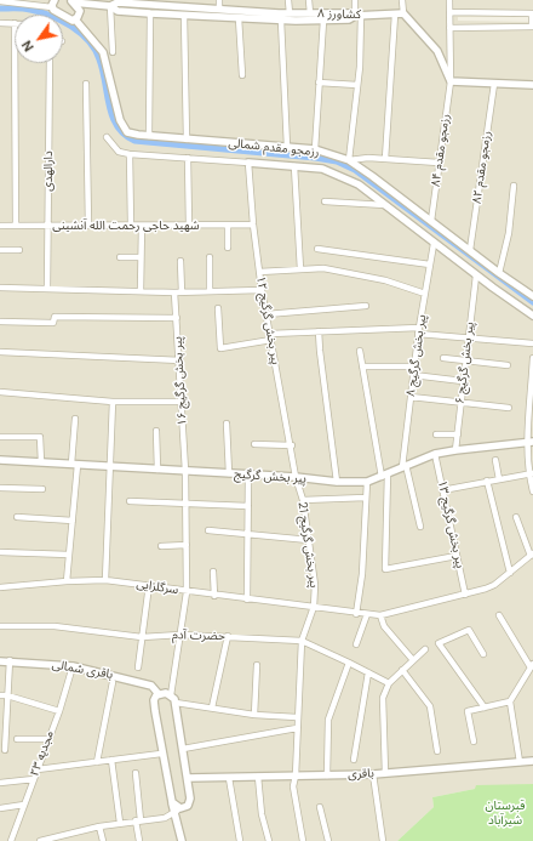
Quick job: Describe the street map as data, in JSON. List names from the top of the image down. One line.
{"streets":{"street":["کشاورز ۸","رزمجو مقدم شمالی","رزمجو مقدم ۸۴","رزمجو مقدم ۸۲","دارالهدی","شهید حاجی رحمت الله آنشینی","پیر بخش گرگیج ۱۲","پیر بخش گرگیج ۸","پیر بخش گرگیج ۶","پیر بخش گرگیج ۱۶","پیر بخش گرگیج","پیر بخش گرگیج ۱۳","پیر بخش گرگیج 21","سرگلزایی","حضرت آدم","باقری شمالی","مجدیه ۲۳","باقری"]},"crossings":[["رزمجو مقدم شمالی","رزمجو مقدم ۸۴"],["رزمجو مقدم شمالی","رزمجو مقدم ۸۲"],["دارالهدی","شهید حاجی رحمت الله آنشینی"],["شهید حاجی رحمت الله آنشینی","پیر بخش گرگیج ۱۲"],["پیر بخش گرگیج ۱۲","پیر بخش گرگیج"],["پیر بخش گرگیج ۱۲","پیر بخش گرگیج 21"],["پیر بخش گرگیج ۸","پیر بخش گرگیج"],["پیر بخش گرگیج ۶","پیر بخش گرگیج"],["پیر بخش گرگیج ۱۶","پیر بخش گرگیج"],["پیر بخش گرگیج ۱۶","سرگلزایی"],["پیر بخش گرگیج ۱۶","حضرت آدم"],["پیر بخش گرگیج","پیر بخش گرگیج ۱۳"],["پیر بخش گرگیج","پیر بخش گرگیج 21"],["پیر بخش گرگیج ۱۳","سرگلزایی"],["پیر بخش گرگیج 21","سرگلزایی"],["پیر بخش گرگیج 21","حضرت آدم"],["پیر بخش گرگیج 21","باقری"],["باقری شمالی","مجدیه ۲۳"]],"parks":["قبرستان شیرآباد"],"north":"bottom left"}
